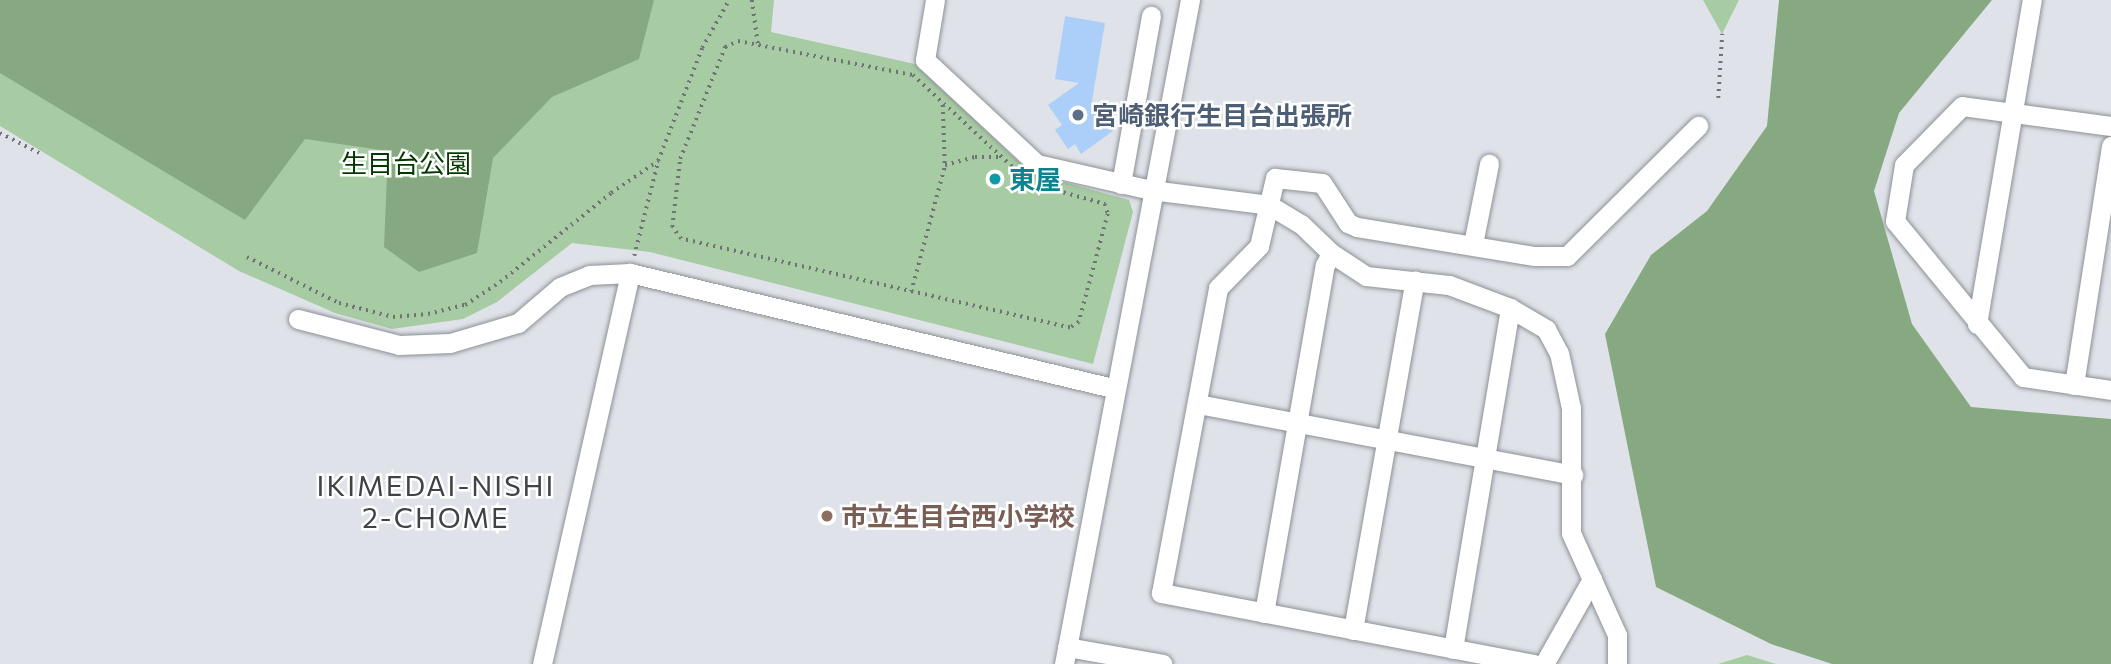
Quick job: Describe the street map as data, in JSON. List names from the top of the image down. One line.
{"districts":["IKIMEDAI-NISHI 2-CHOME"],"parks":["生目台公園"],"places":["宮崎銀行生目台出張所","東屋","市立生目台西小学校"]}
